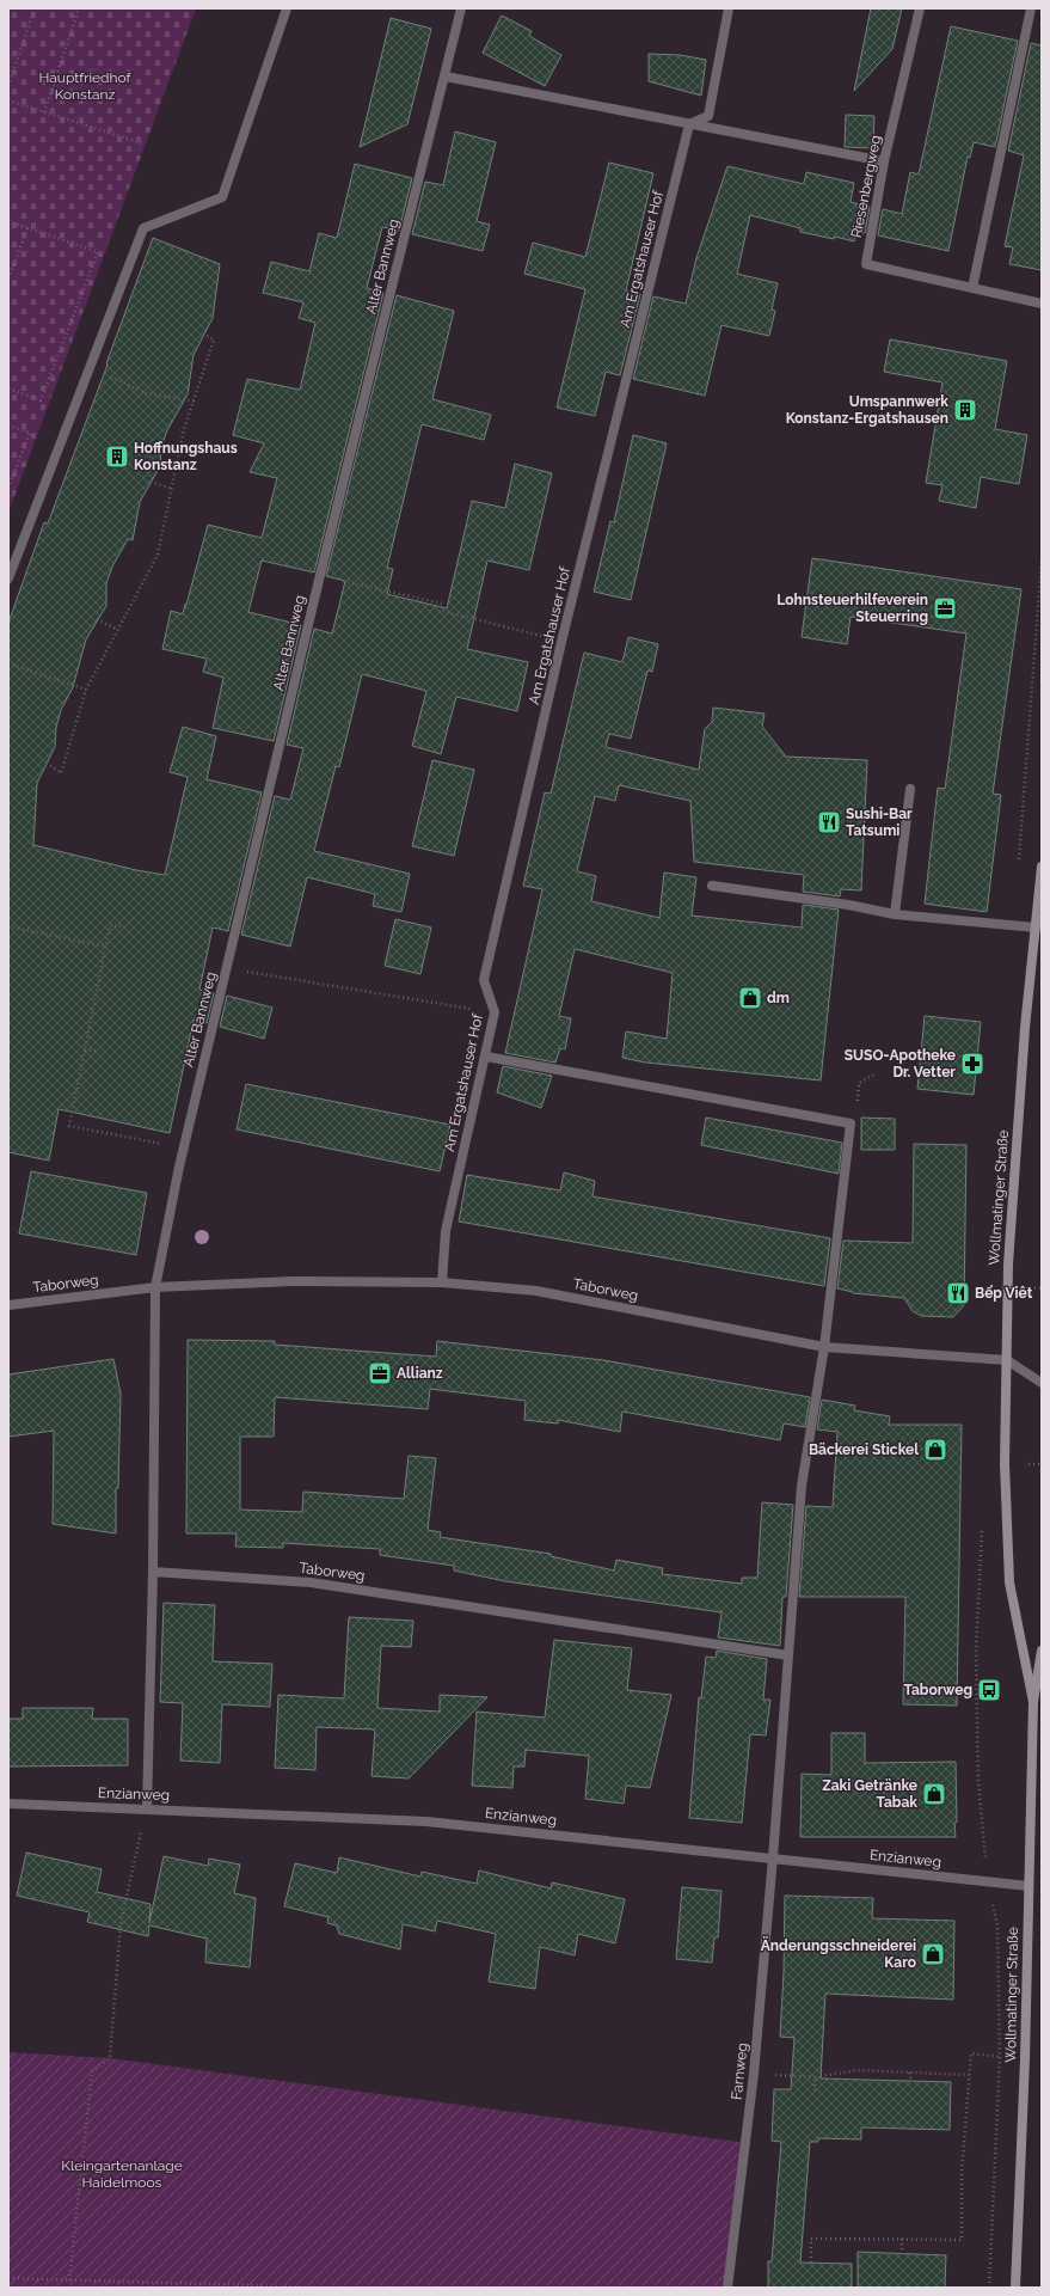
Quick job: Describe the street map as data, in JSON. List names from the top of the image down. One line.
{"streets":{"main road":["Wollmatinger Straße"],"street":["Riesenbergweg","Am Ergatshauser Hof","Alter Bannweg","Taborweg","Enzianweg","Farnweg"]},"crossings":[["Am Ergatshauser Hof","Taborweg"],["Alter Bannweg","Taborweg"],["Wollmatinger Straße","Taborweg"],["Wollmatinger Straße","Enzianweg"],["Taborweg","Farnweg"],["Enzianweg","Farnweg"]],"parks":["Hauptfriedhof Konstanz","Kleingartenanlage Haidelmoos"],"places":{"building":["Umspannwerk Konstanz-Ergatshausen","Hoffnungshaus Konstanz"],"office":["Lohnsteuerhilfeverein Steuerring","Allianz"],"restaurant":["Sushi-Bar Tatsumi","Bếp Viêt"],"shop":["dm","Bäckerei Stickel","Zaki Getränke Tabak","Änderungsschneiderei Karo"],"pharmacy":["SUSO-Apotheke Dr. Vetter"],"bus stop":["Taborweg"]}}
